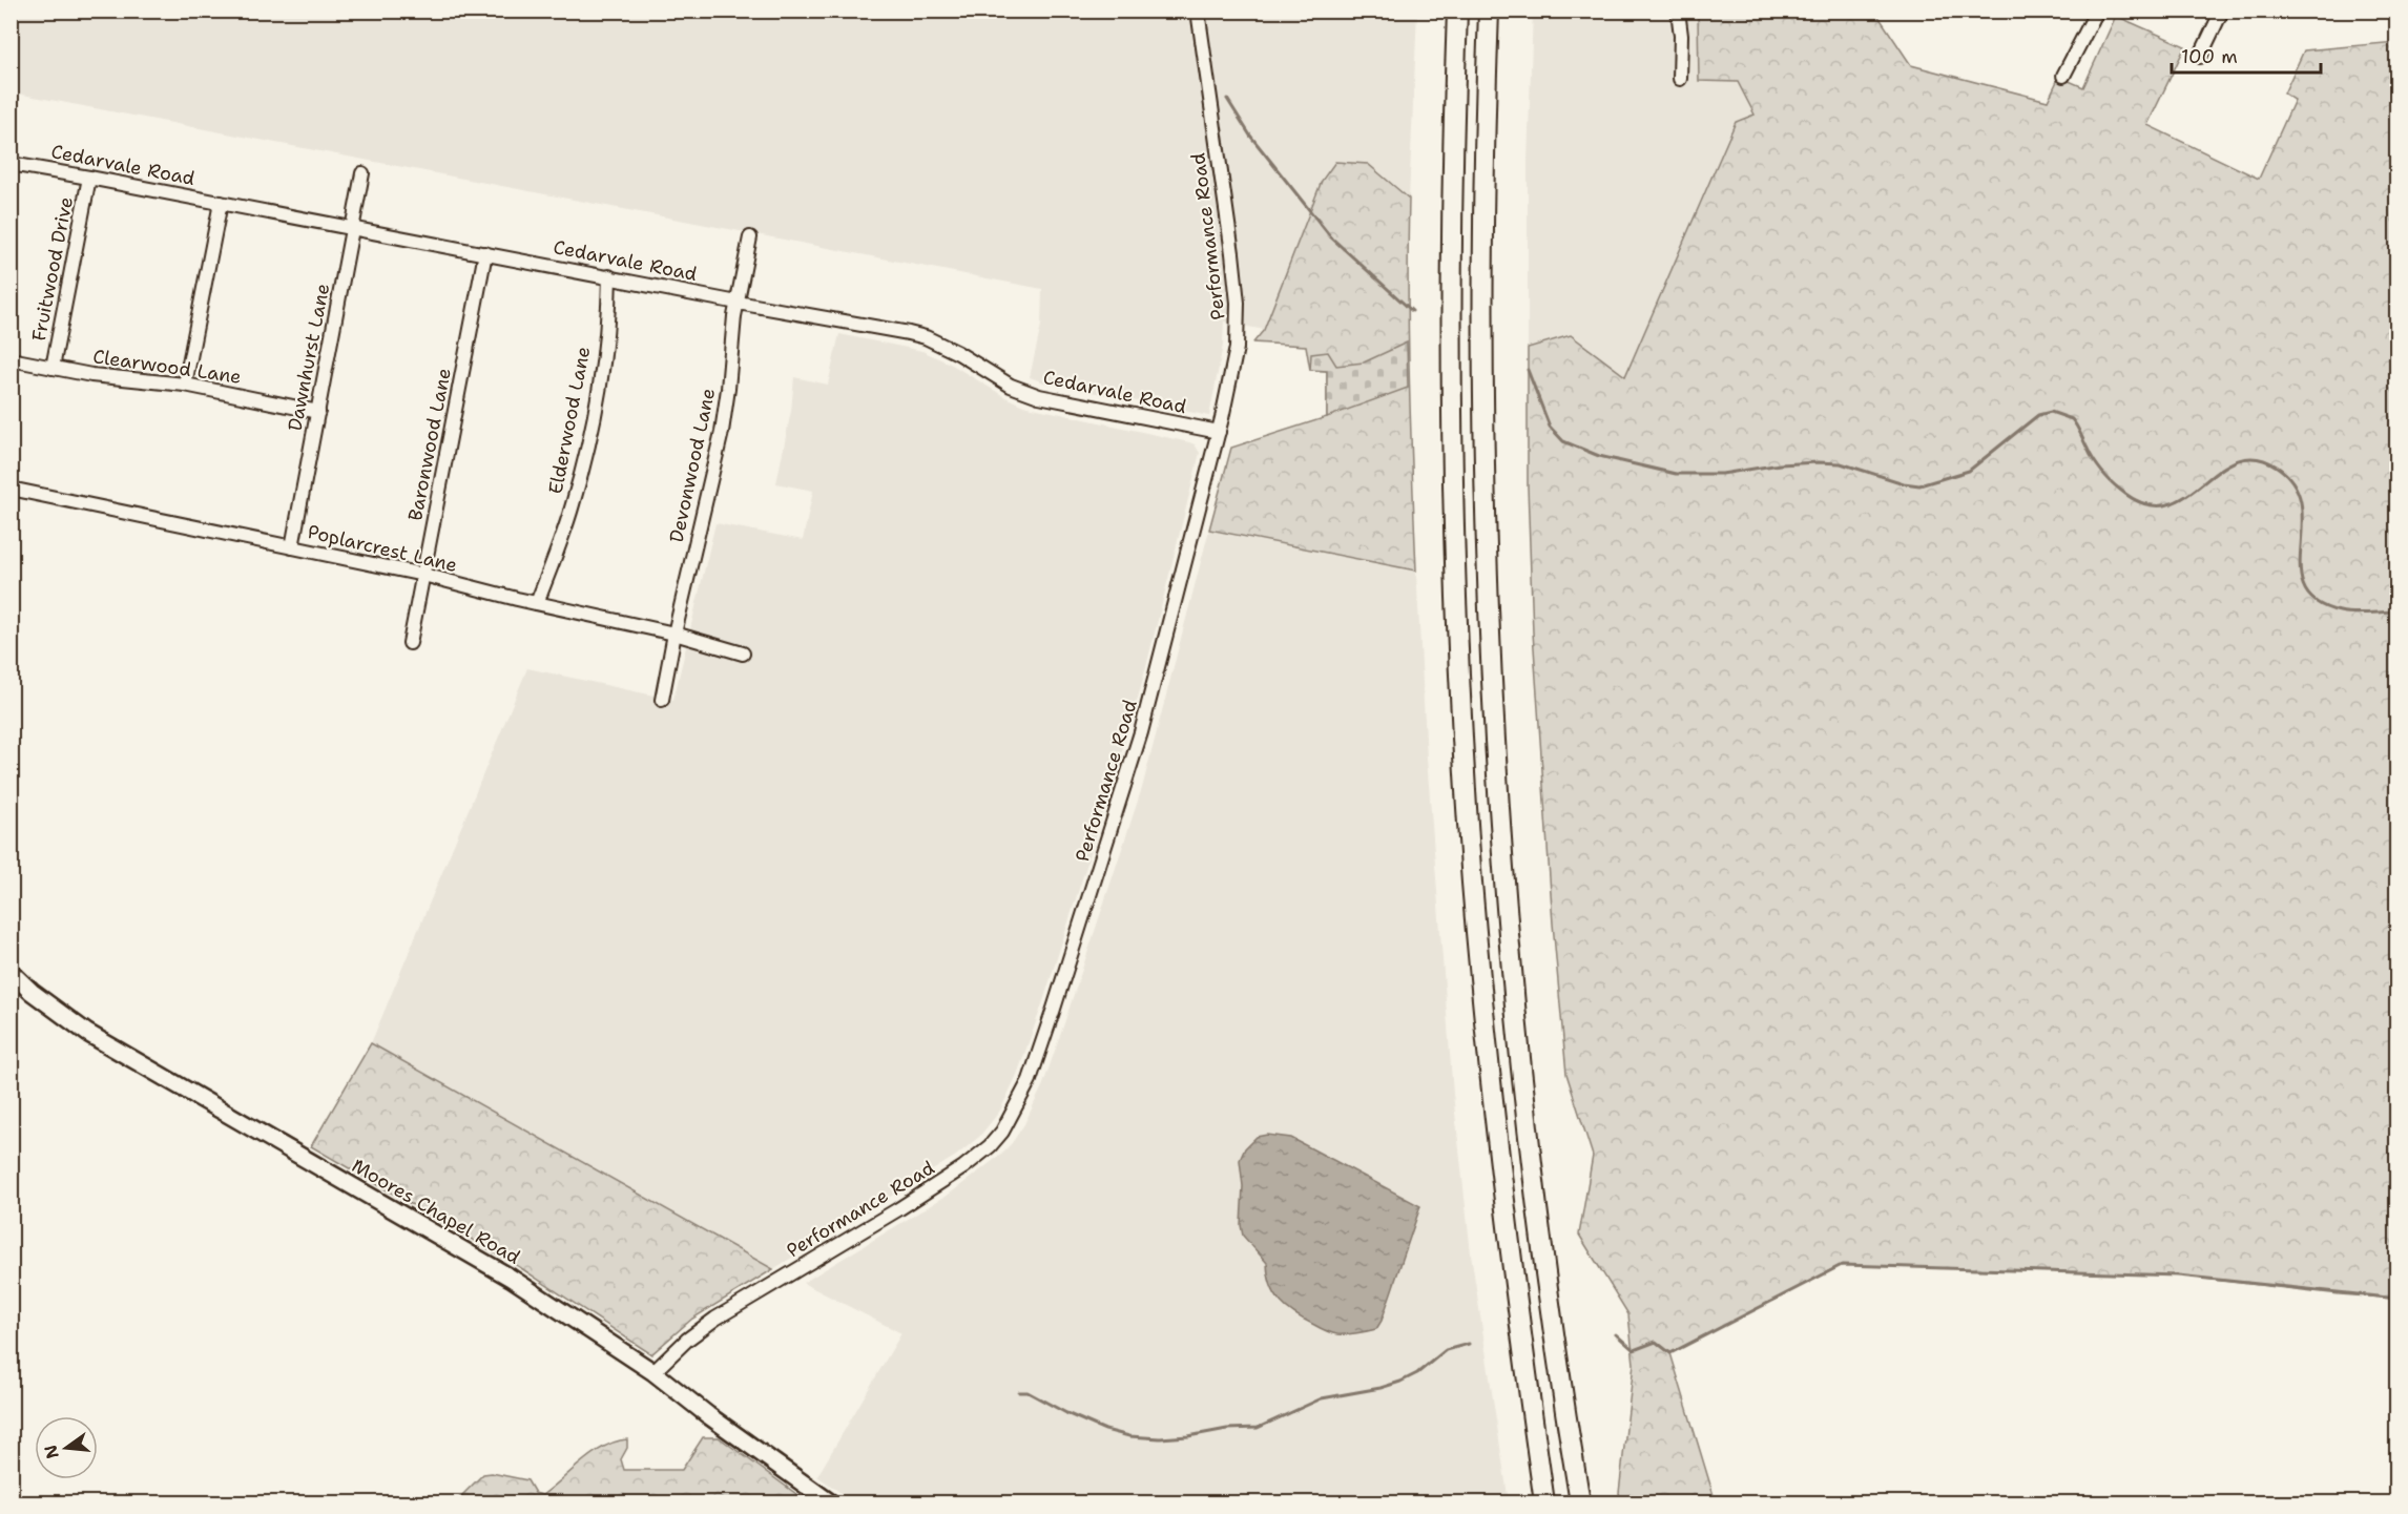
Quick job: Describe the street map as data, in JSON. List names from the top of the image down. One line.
{"streets":{"main road":["Moores Chapel Road"],"street":["Cedarvale Road","Performance Road","Fruitwood Drive","Dawnhurst Lane","Clearwood Lane","Elderwood Lane","Baronwood Lane","Devonwood Lane","Poplarcrest Lane"]},"crossings":[["Cedarvale Road","Performance Road"],["Cedarvale Road","Fruitwood Drive"],["Cedarvale Road","Dawnhurst Lane"],["Cedarvale Road","Elderwood Lane"],["Cedarvale Road","Baronwood Lane"],["Cedarvale Road","Devonwood Lane"],["Performance Road","Moores Chapel Road"],["Fruitwood Drive","Clearwood Lane"],["Dawnhurst Lane","Clearwood Lane"],["Dawnhurst Lane","Poplarcrest Lane"],["Elderwood Lane","Poplarcrest Lane"],["Baronwood Lane","Poplarcrest Lane"],["Devonwood Lane","Poplarcrest Lane"]],"scale_bar":"100 m","north":"left"}
